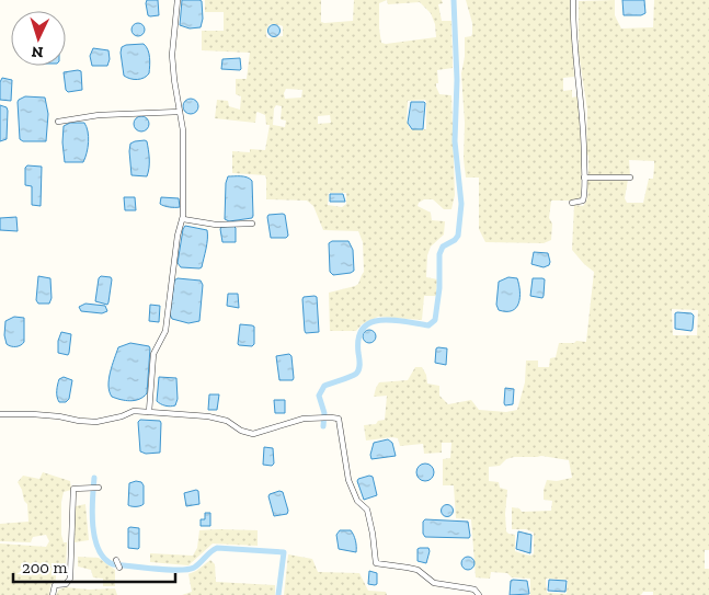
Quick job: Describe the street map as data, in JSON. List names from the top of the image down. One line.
{"scale_bar":"200 m","north":"bottom"}
